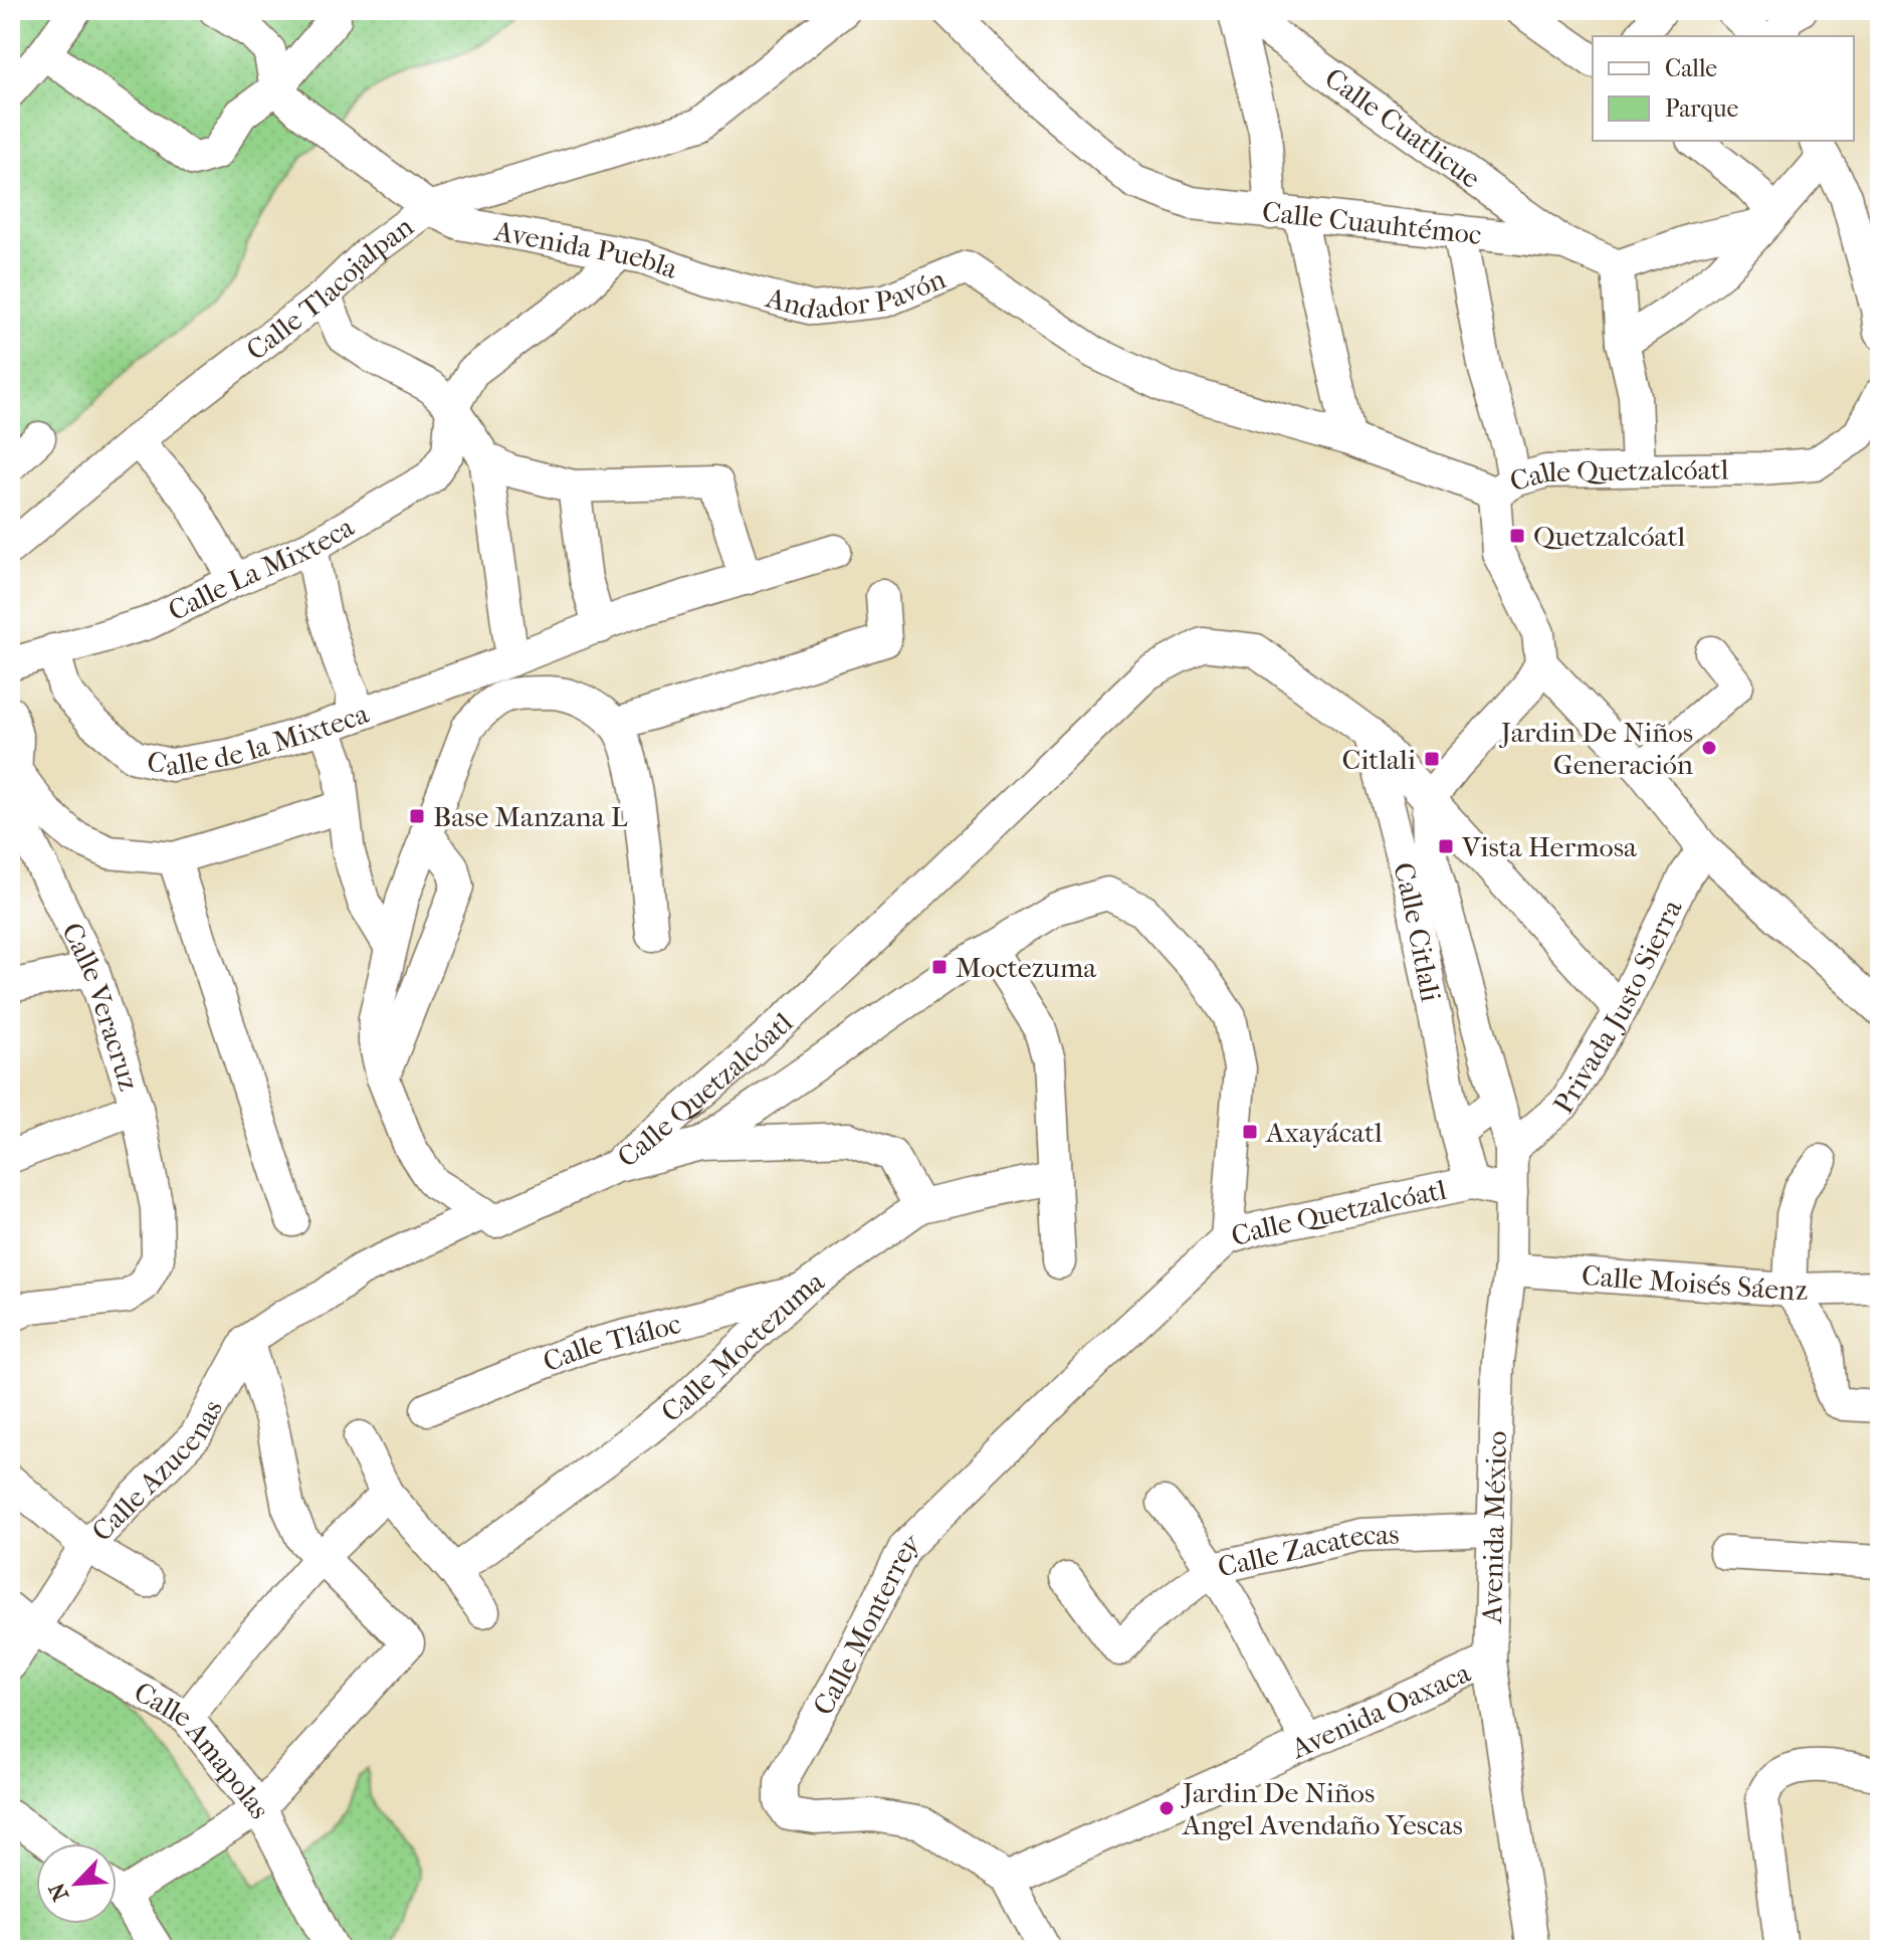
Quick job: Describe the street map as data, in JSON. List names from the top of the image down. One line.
{"streets":{"street":["Calle Cuatlicue","Calle Cuauhtémoc","Avenida Puebla","Andador Pavón","Calle Tlacojalpan","Calle Quetzalcóatl","Calle La Mixteca","Calle de la Mixteca","Calle Citlali","Privada Justo Sierra","Calle Veracruz","Calle Moisés Sáenz","Calle Tláloc","Calle Moctezuma","Calle Azucenas","Avenida México","Calle Zacatecas","Calle Monterrey","Avenida Oaxaca","Calle Amapolas"]},"crossings":[["Calle Cuatlicue","Calle Cuauhtémoc"],["Avenida Puebla","Andador Pavón"],["Avenida Puebla","Calle Tlacojalpan"],["Avenida Puebla","Calle La Mixteca"],["Calle Quetzalcóatl","Calle Citlali"],["Calle Quetzalcóatl","Avenida México"],["Calle Quetzalcóatl","Calle Monterrey"],["Calle La Mixteca","Calle de la Mixteca"],["Privada Justo Sierra","Avenida México"],["Calle Moisés Sáenz","Avenida México"],["Calle Tláloc","Calle Moctezuma"],["Calle Azucenas","Calle Amapolas"],["Avenida México","Calle Zacatecas"],["Avenida México","Avenida Oaxaca"],["Calle Monterrey","Avenida Oaxaca"]],"places":{"transit":["Quetzalcóatl","Citlali","Base Manzana L","Vista Hermosa","Moctezuma","Axayácatl"],"other":["Jardin De Niños Generación","Jardin De Niños Angel Avendaño Yescas"]},"legend":["Calle","Parque"],"north":"bottom left"}
